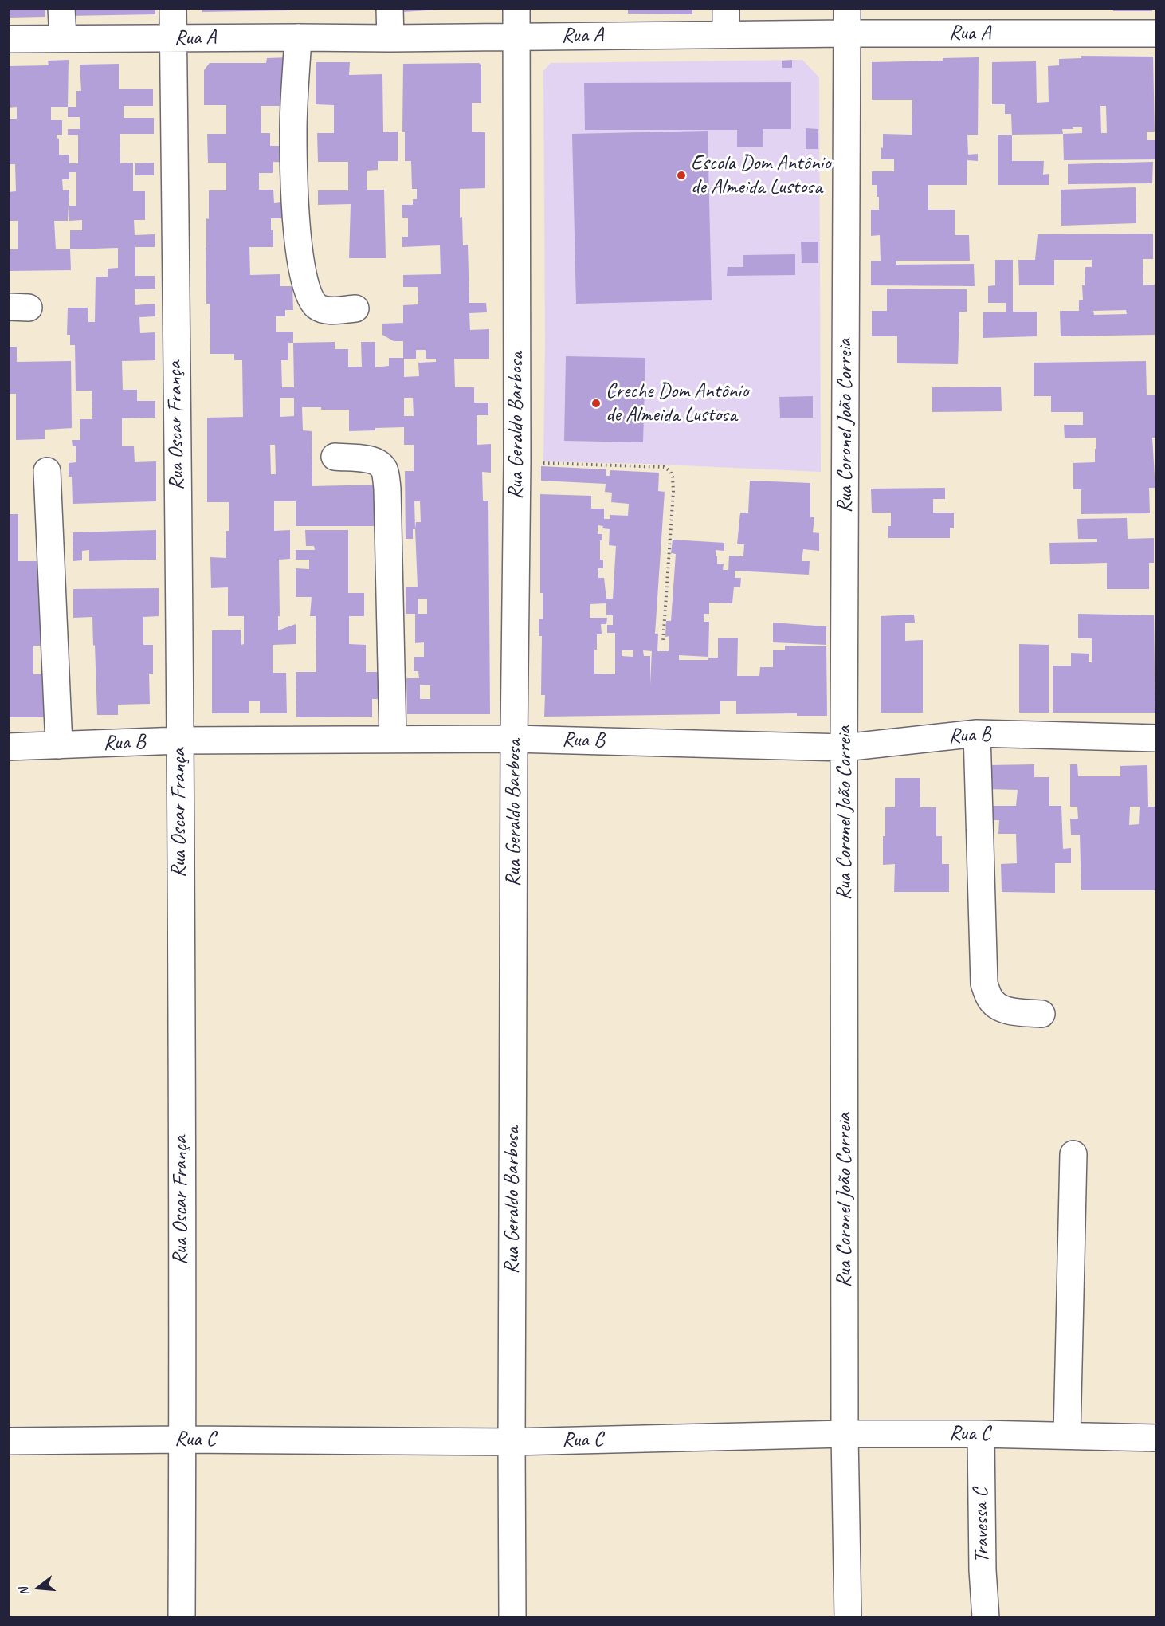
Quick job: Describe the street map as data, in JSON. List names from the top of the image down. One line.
{"streets":{"street":["Rua A","Rua Oscar França","Rua Geraldo Barbosa","Rua Coronel João Correia","Rua B","Rua C","Travessa C"]},"crossings":[["Rua A","Rua Oscar França"],["Rua A","Rua Geraldo Barbosa"],["Rua A","Rua Coronel João Correia"],["Rua Oscar França","Rua B"],["Rua Oscar França","Rua C"],["Rua Geraldo Barbosa","Rua B"],["Rua Geraldo Barbosa","Rua C"],["Rua Coronel João Correia","Rua B"],["Rua Coronel João Correia","Rua C"],["Rua C","Travessa C"]],"places":["Escola Dom Antônio de Almeida Lustosa","Creche Dom Antônio de Almeida Lustosa"],"north":"left"}
